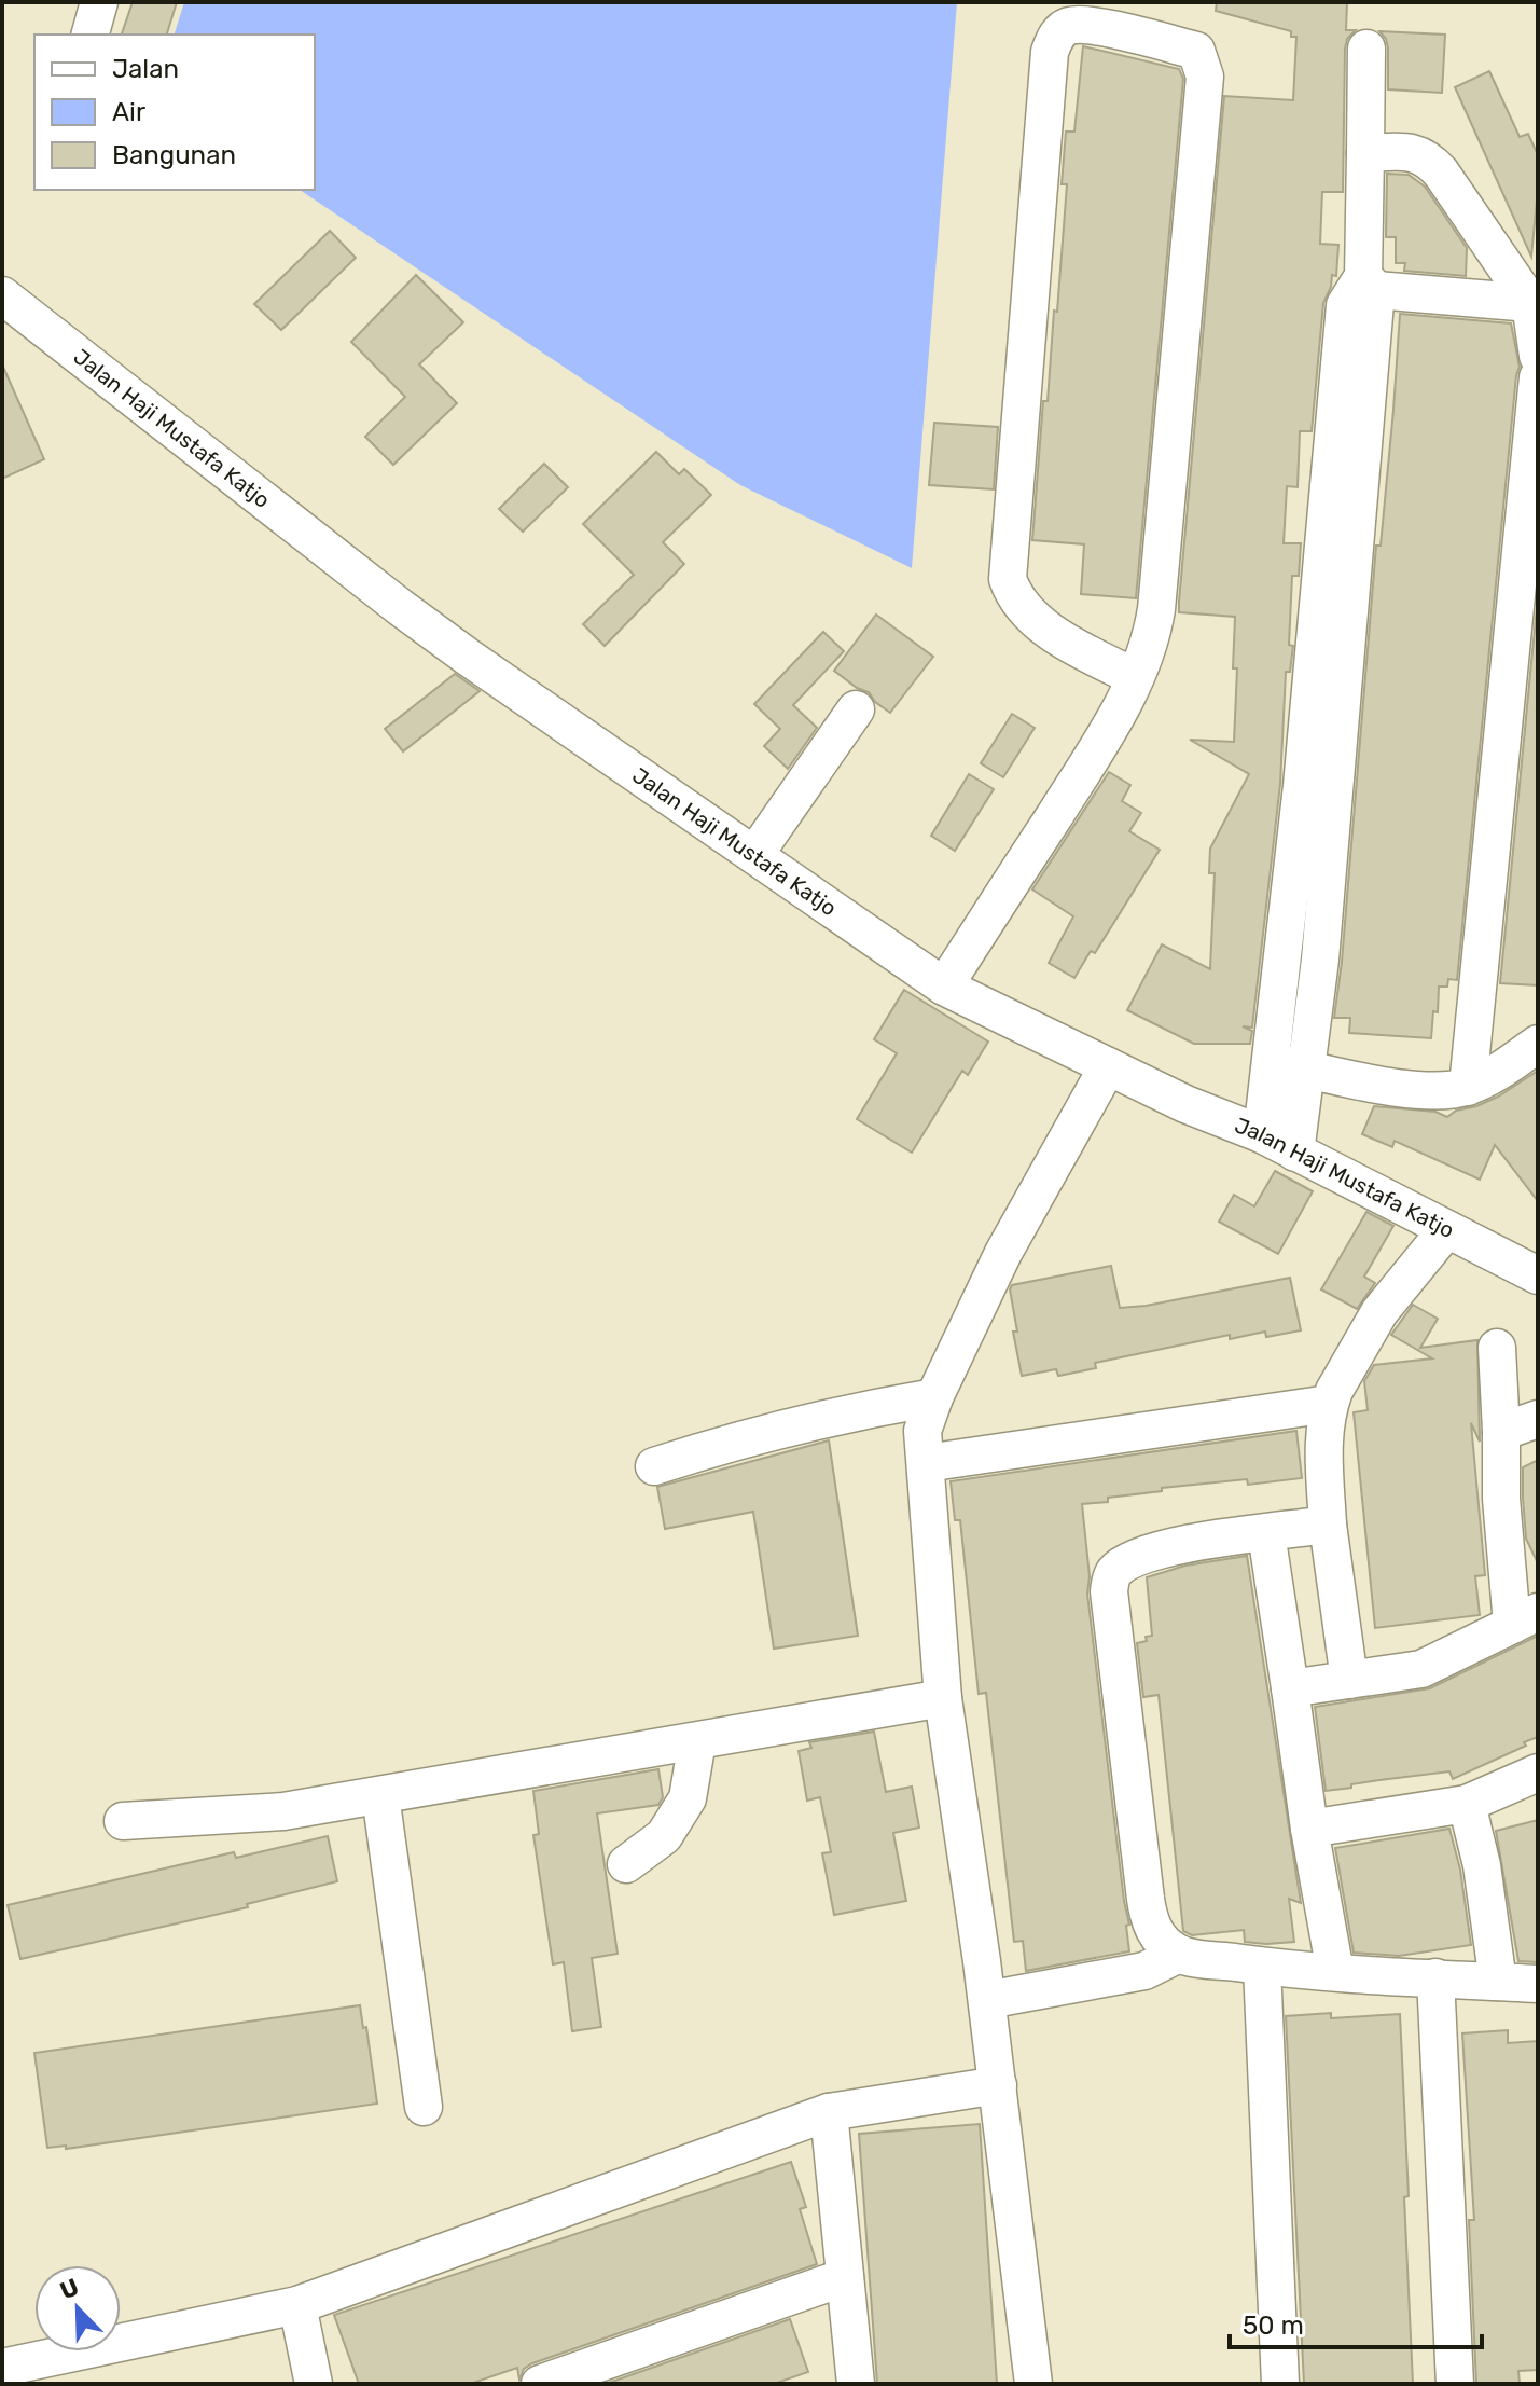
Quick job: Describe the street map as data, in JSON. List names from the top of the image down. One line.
{"streets":{"street":["Jalan Haji Mustafa Katjo"]},"legend":["Jalan","Air","Bangunan"],"scale_bar":"50 m","north":"top left"}
